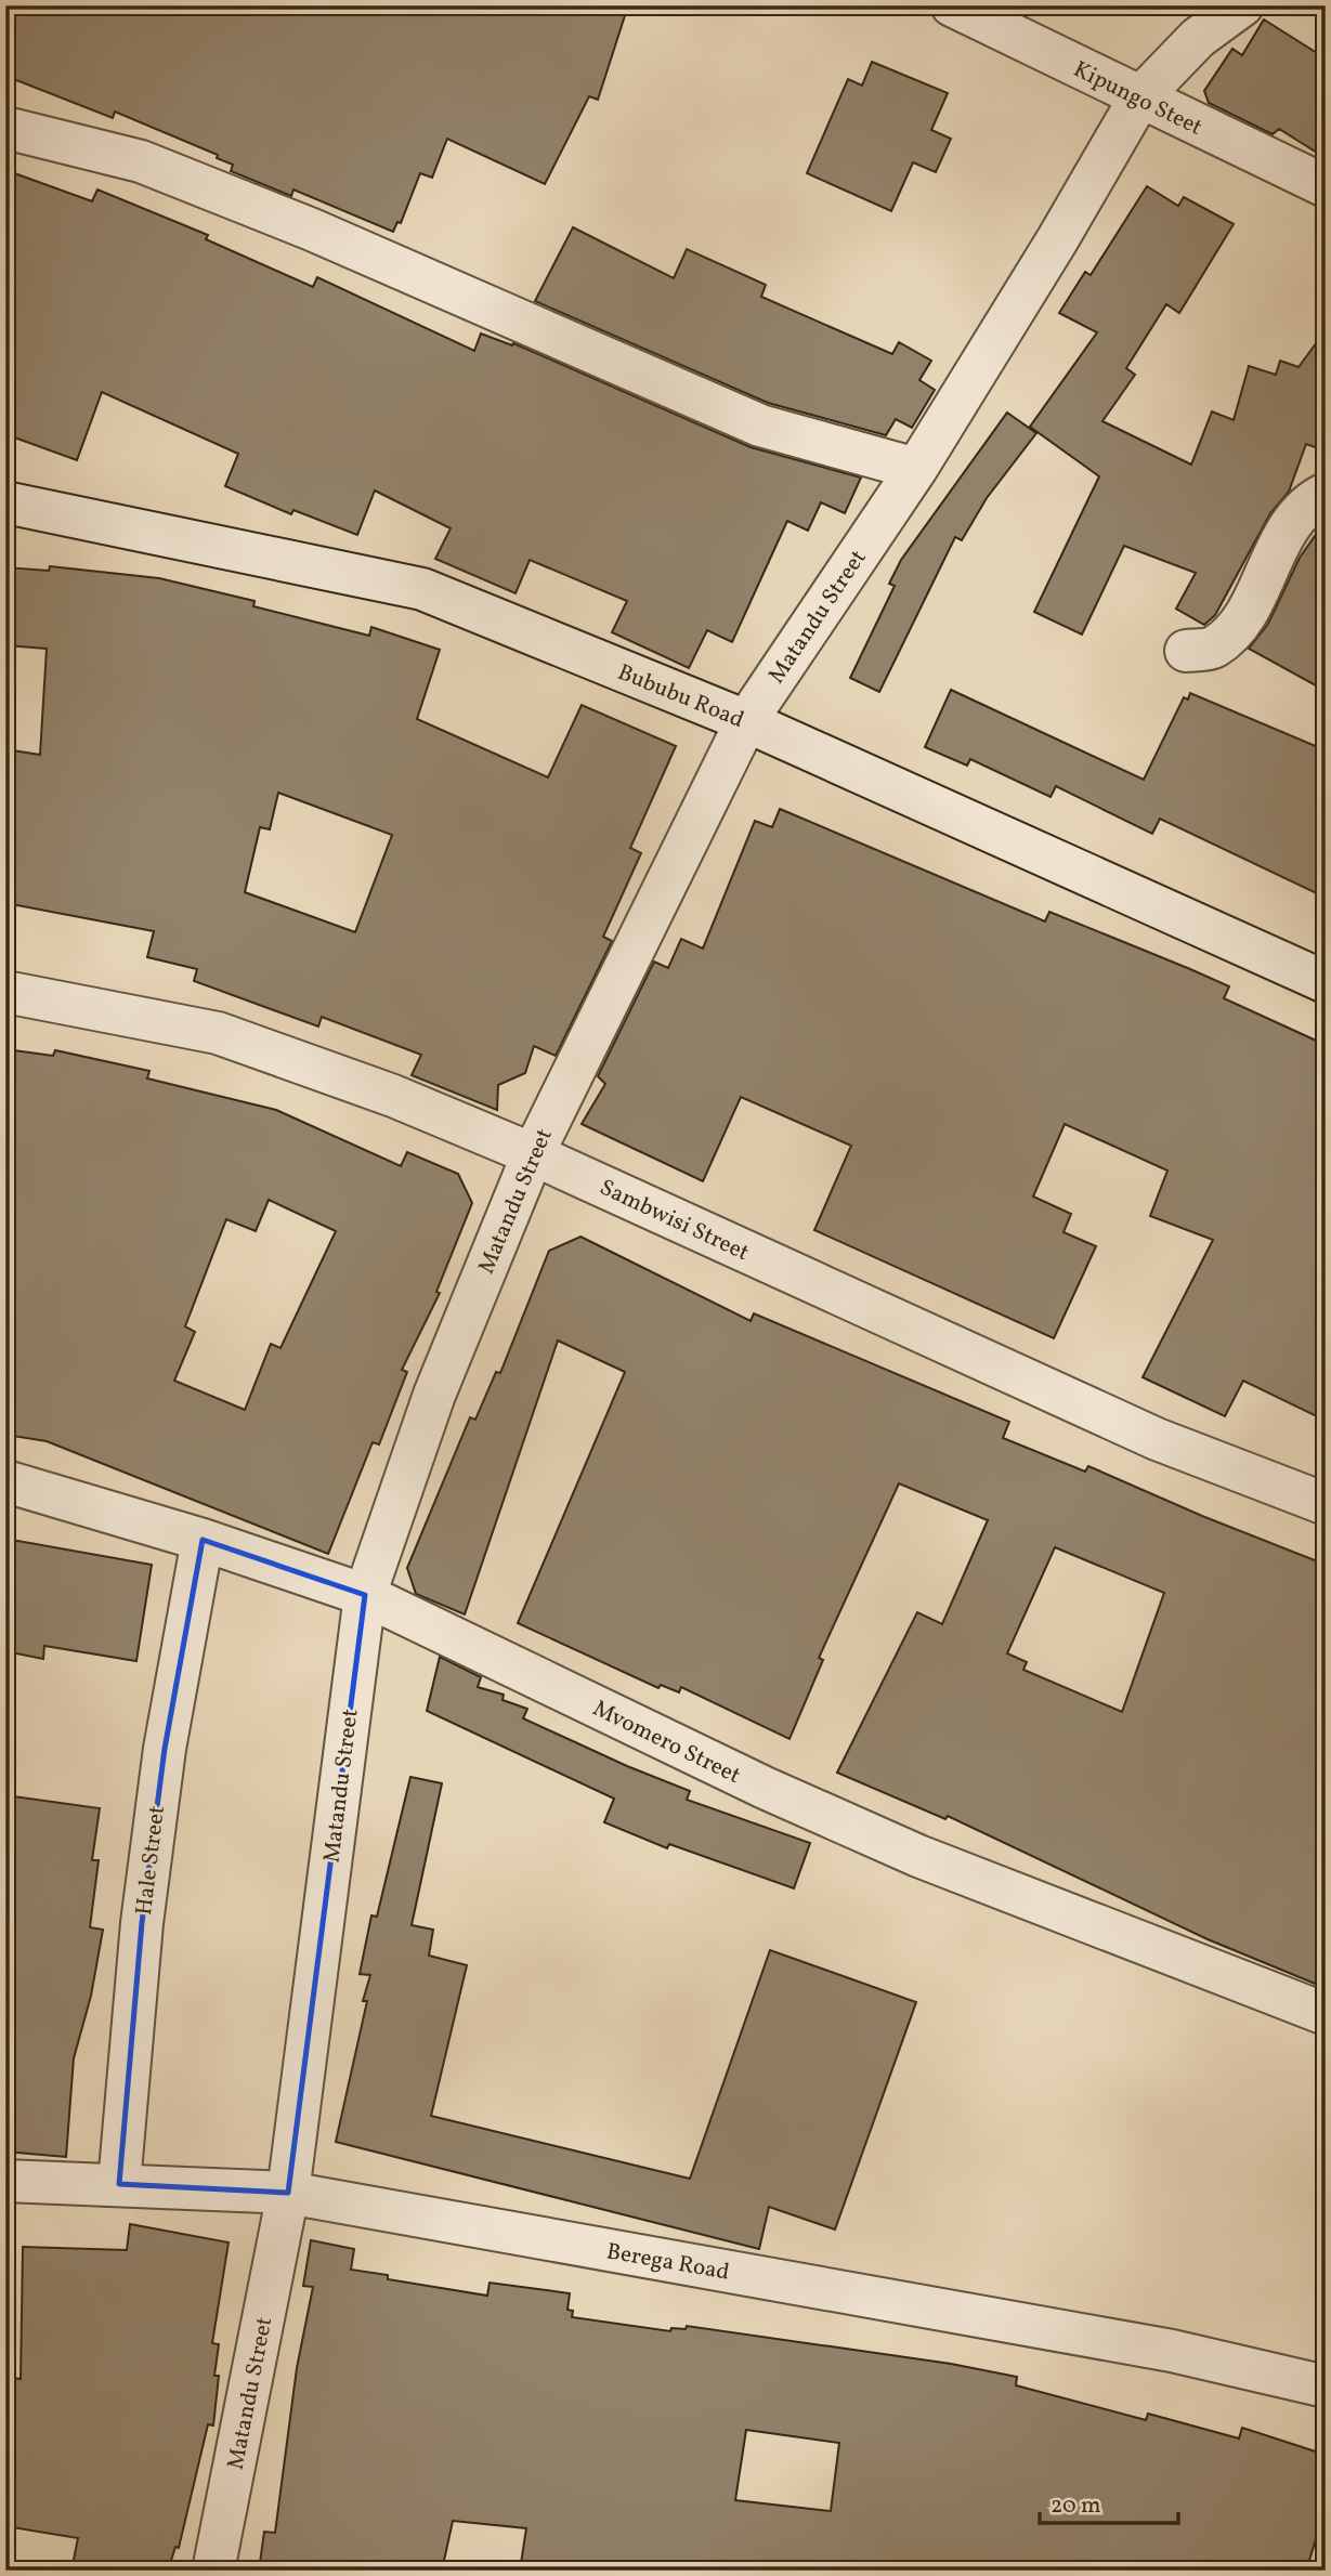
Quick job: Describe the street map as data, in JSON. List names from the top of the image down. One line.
{"streets":{"street":["Kipungo Steet","Matandu Street","Bububu Road","Sambwisi Street","Mvomero Street","Hale Street","Berega Road"]},"crossings":[["Kipungo Steet","Matandu Street"],["Matandu Street","Bububu Road"],["Matandu Street","Sambwisi Street"],["Matandu Street","Mvomero Street"],["Matandu Street","Berega Road"],["Mvomero Street","Hale Street"],["Hale Street","Berega Road"]],"scale_bar":"20 m"}
